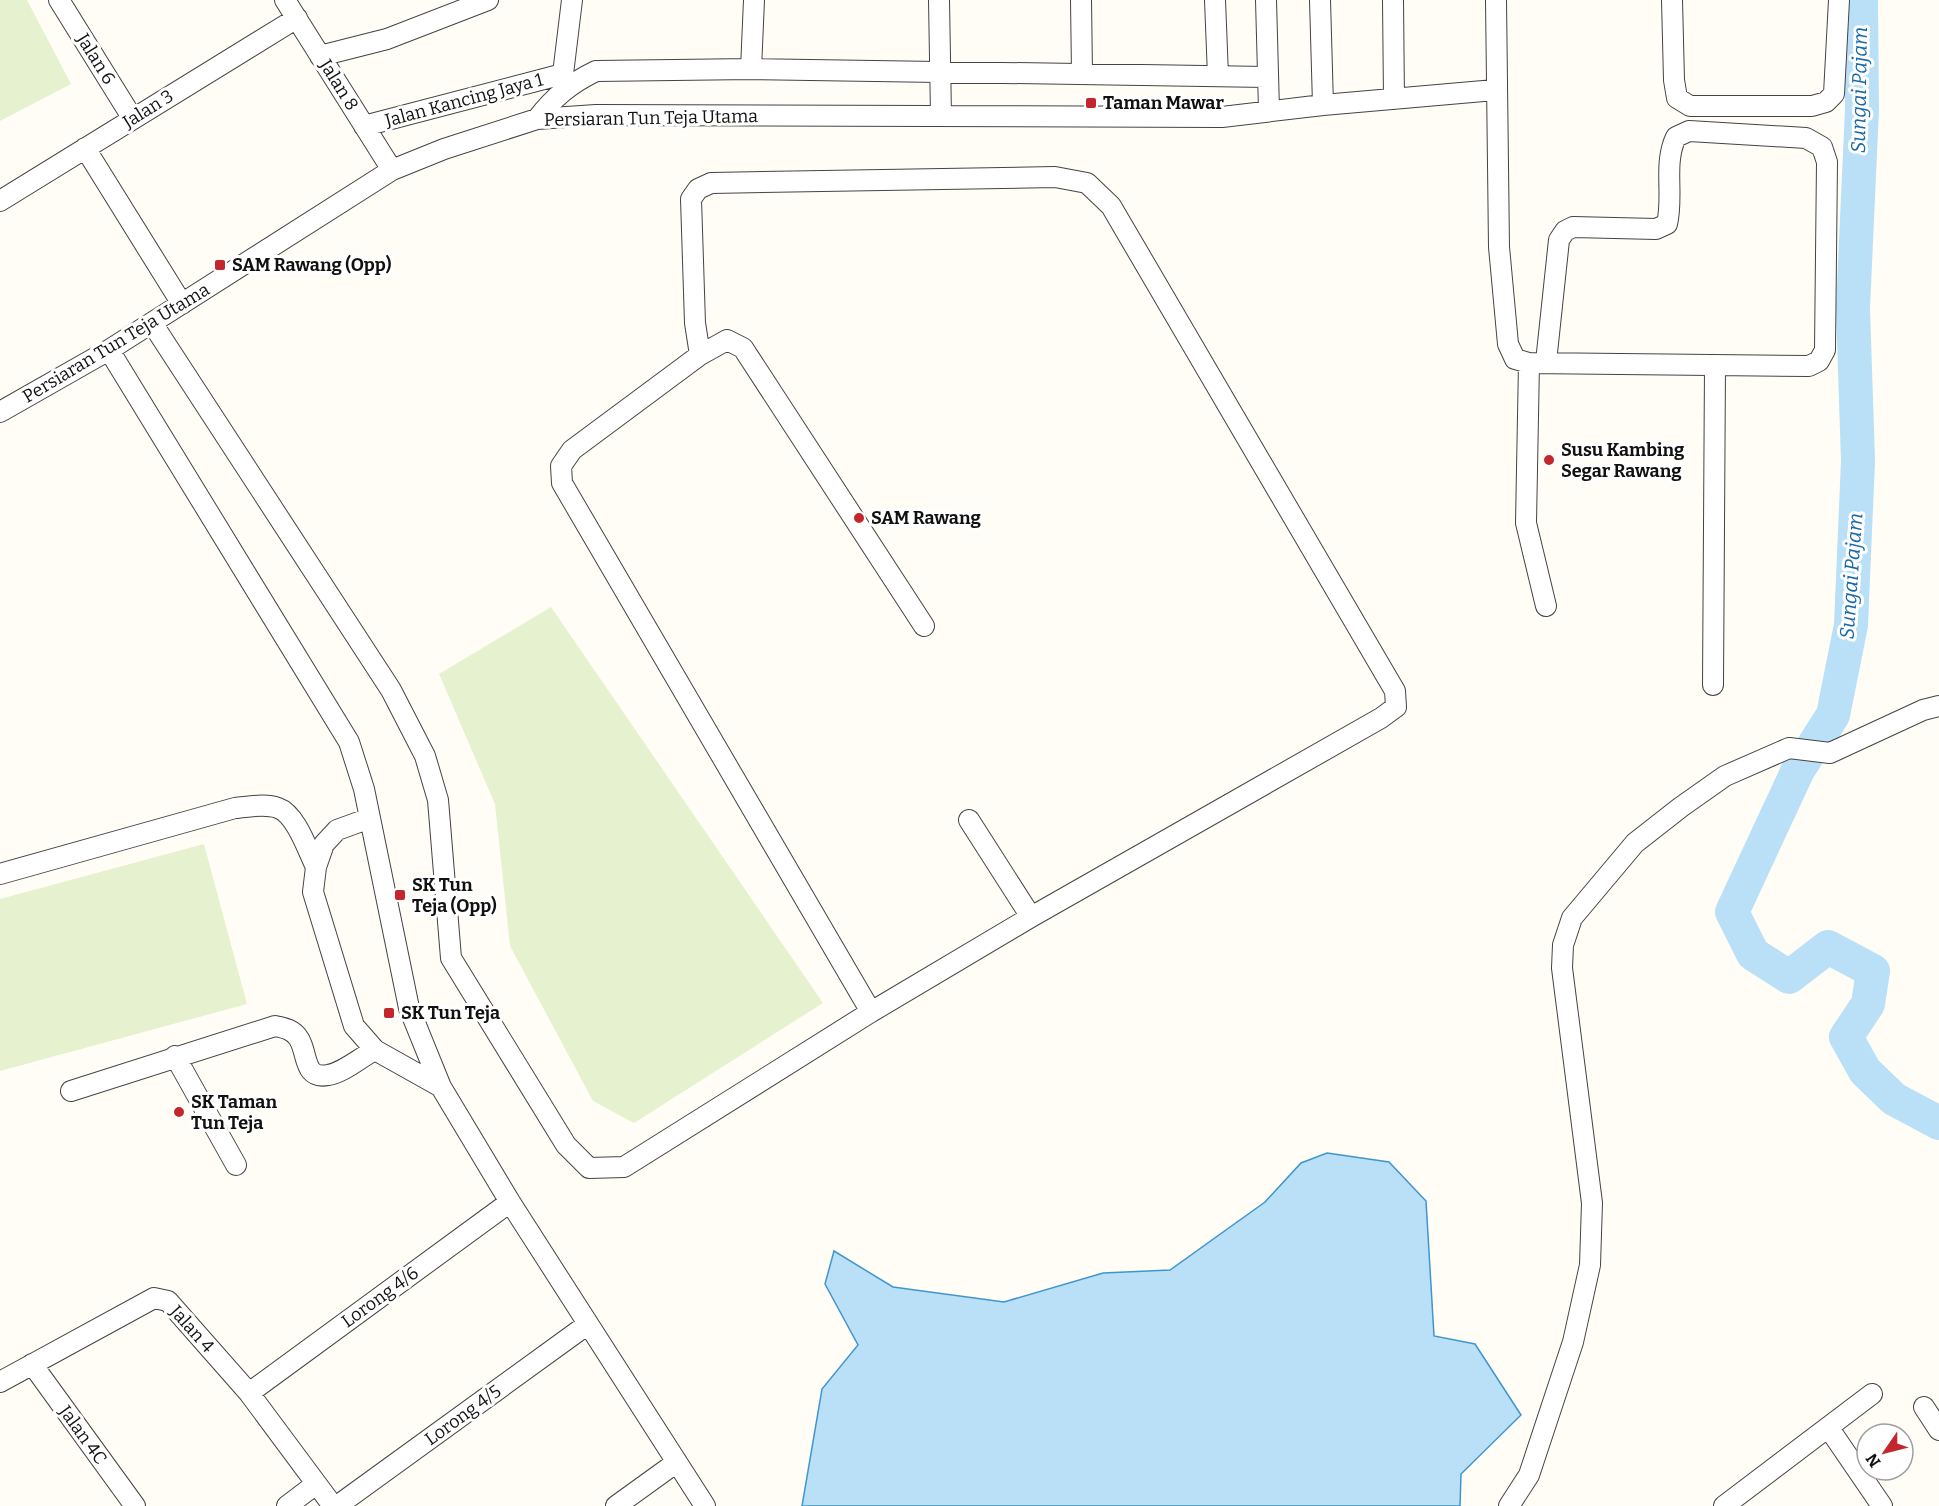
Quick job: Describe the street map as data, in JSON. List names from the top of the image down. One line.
{"streets":{"street":["Jalan 6","Jalan 8","Jalan Kancing Jaya 1","Jalan 3","Persiaran Tun Teja Utama","Lorong 4/6","Jalan 4","Lorong 4/5","Jalan 4C"]},"crossings":[["Jalan 6","Jalan 3"],["Jalan 8","Jalan Kancing Jaya 1"],["Jalan 8","Jalan 3"],["Jalan 8","Persiaran Tun Teja Utama"],["Lorong 4/6","Jalan 4"],["Jalan 4","Lorong 4/5"],["Jalan 4","Jalan 4C"]],"water":["Sungai Pajam"],"places":{"transit":["Taman Mawar","SAM Rawang (Opp)","SK Tun Teja (Opp)","SK Tun Teja"],"other":["Susu Kambing Segar Rawang","SAM Rawang","SK Taman Tun Teja"]},"north":"bottom left"}
